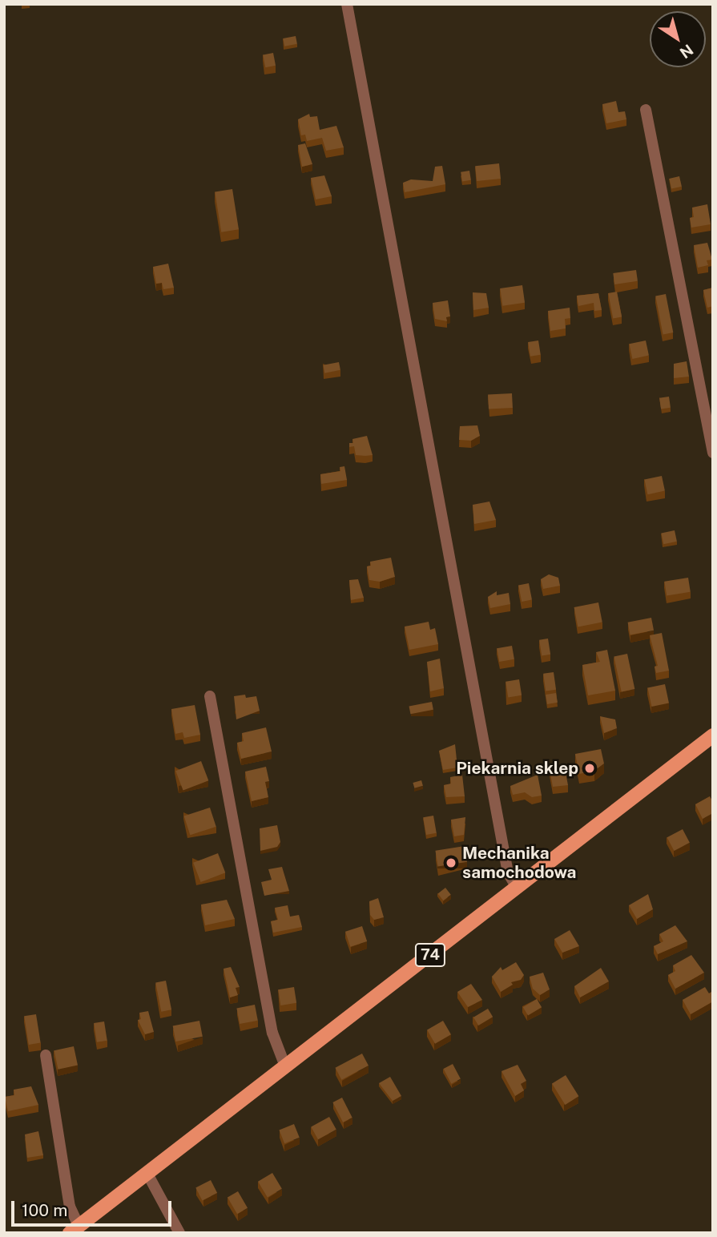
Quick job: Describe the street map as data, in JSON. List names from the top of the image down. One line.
{"streets":{"main road":["74"]},"places":["Piekarnia sklep","Mechanika samochodowa"],"scale_bar":"100 m","north":"bottom right"}
